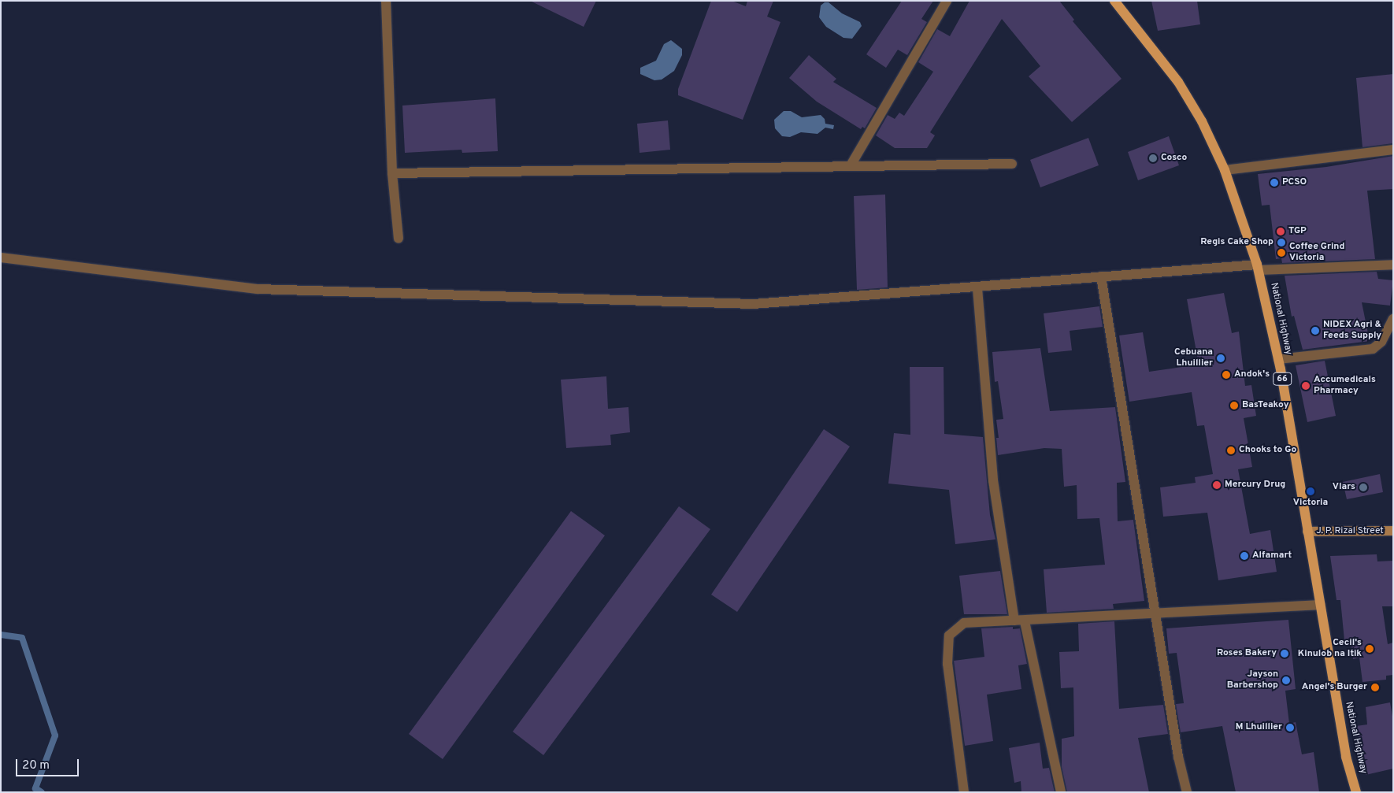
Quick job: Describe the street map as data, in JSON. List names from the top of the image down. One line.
{"streets":{"main road":["National Highway","66","J. P. Rizal Street"]},"crossings":[["National Highway","J. P. Rizal Street"]],"places":["Cosco","PCSO","TGP","Regis Cake Shop","Coffee Grind Victoria","NIDEX Agri & Feeds Supply","Cebuana Lhuillier","Andok's","Accumedicals Pharmacy","BasTeakoy","Chooks to Go","Mercury Drug","Vlars","Victoria","Alfamart","Cecil's Kinulob na Itik","Roses Bakery","Jayson Barbershop","Angel's Burger","M Lhuillier"],"scale_bar":"20 m"}
